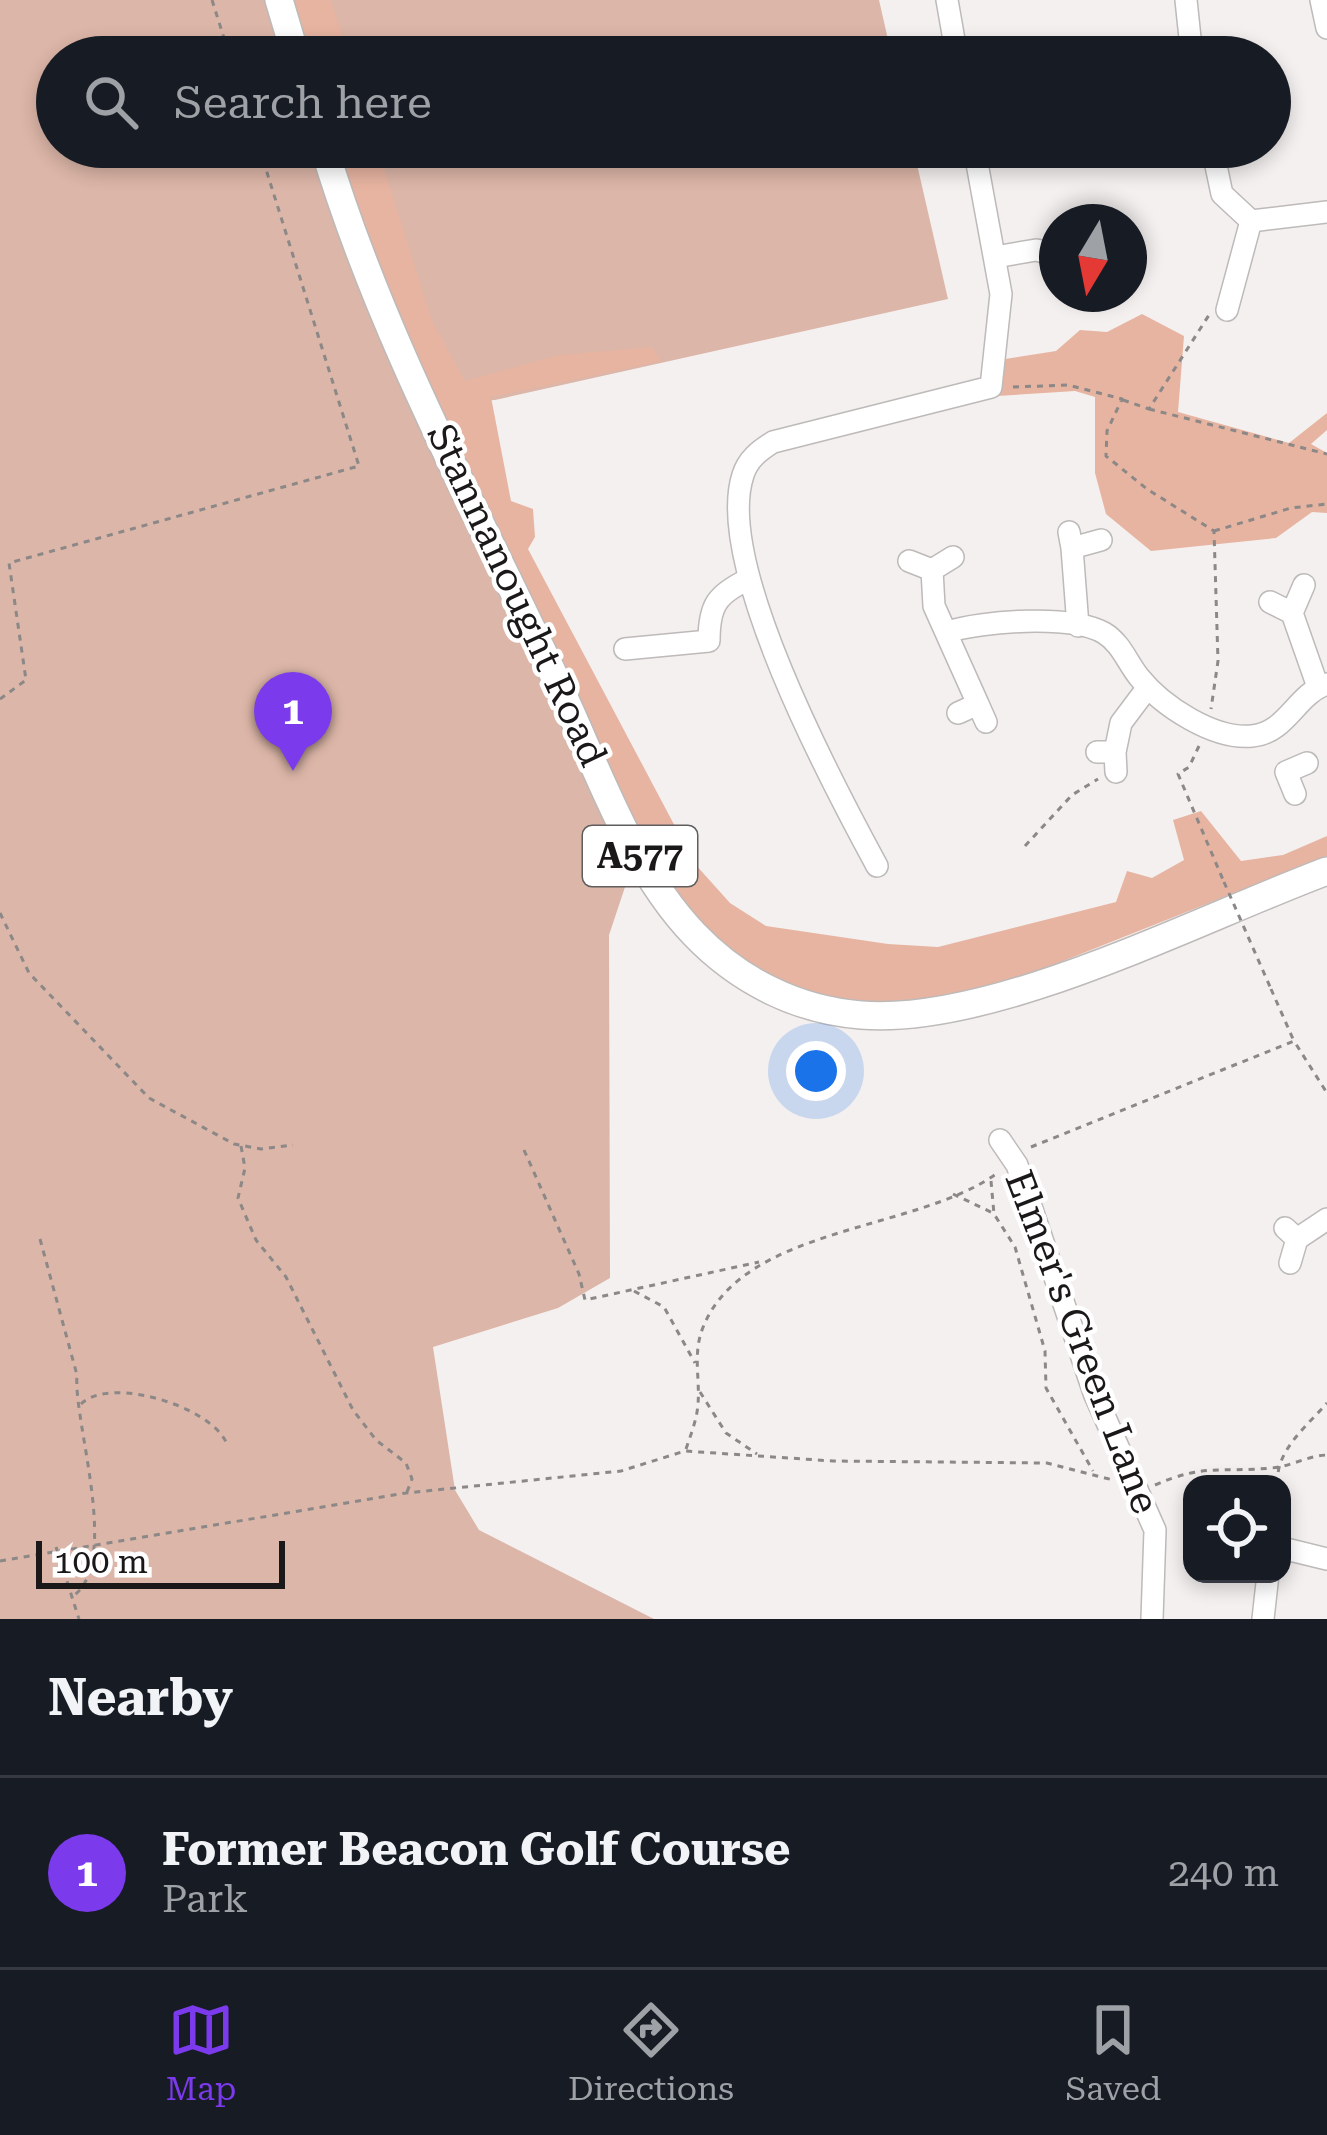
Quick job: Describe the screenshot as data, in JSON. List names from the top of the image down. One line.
{"streets":{"main road":["Stannanought Road","A577"],"street":["Elmer's Green Lane"]},"scale_bar":"100 m","north":"bottom","page":{"search":"Search here","pins":"1","scale":"100 m","heading":"Nearby","list":[{"mark":"1","name":"Former Beacon Golf Course","note":"Park","value":"240 m"}],"nav":["Map","Directions","Saved"]}}
